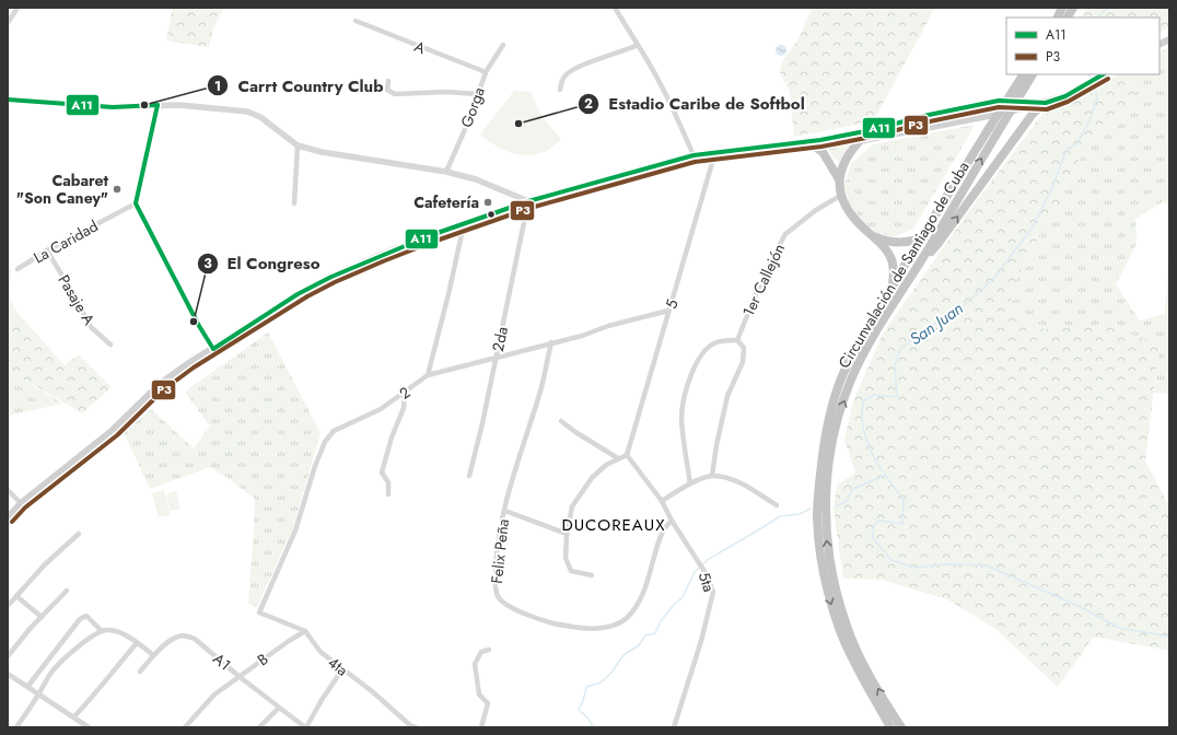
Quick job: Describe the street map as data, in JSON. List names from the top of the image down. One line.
{"streets":{"highway":["Circunvalación de Santiago de Cuba"],"street":["A","Gorga","La Caridad","1er Callejón","Pasaje A","5","2da","2","Felix Peña","5ta","B","A1","4ta"]},"crossings":[["A","Gorga"],["La Caridad","Pasaje A"],["5","2"],["5","5ta"],["2da","2"],["2","Felix Peña"],["2","B"],["2","4ta"],["Felix Peña","5ta"],["B","A1"],["B","4ta"]],"districts":["DUCOREAUX"],"water":["San Juan"],"places":["Carrt Country Club","Estadio Caribe de Softbol","Cabaret \"Son Caney\"","Cafetería","El Congreso"],"lines":["transit line A11","transit line P3"],"legend":["A11","P3"]}
